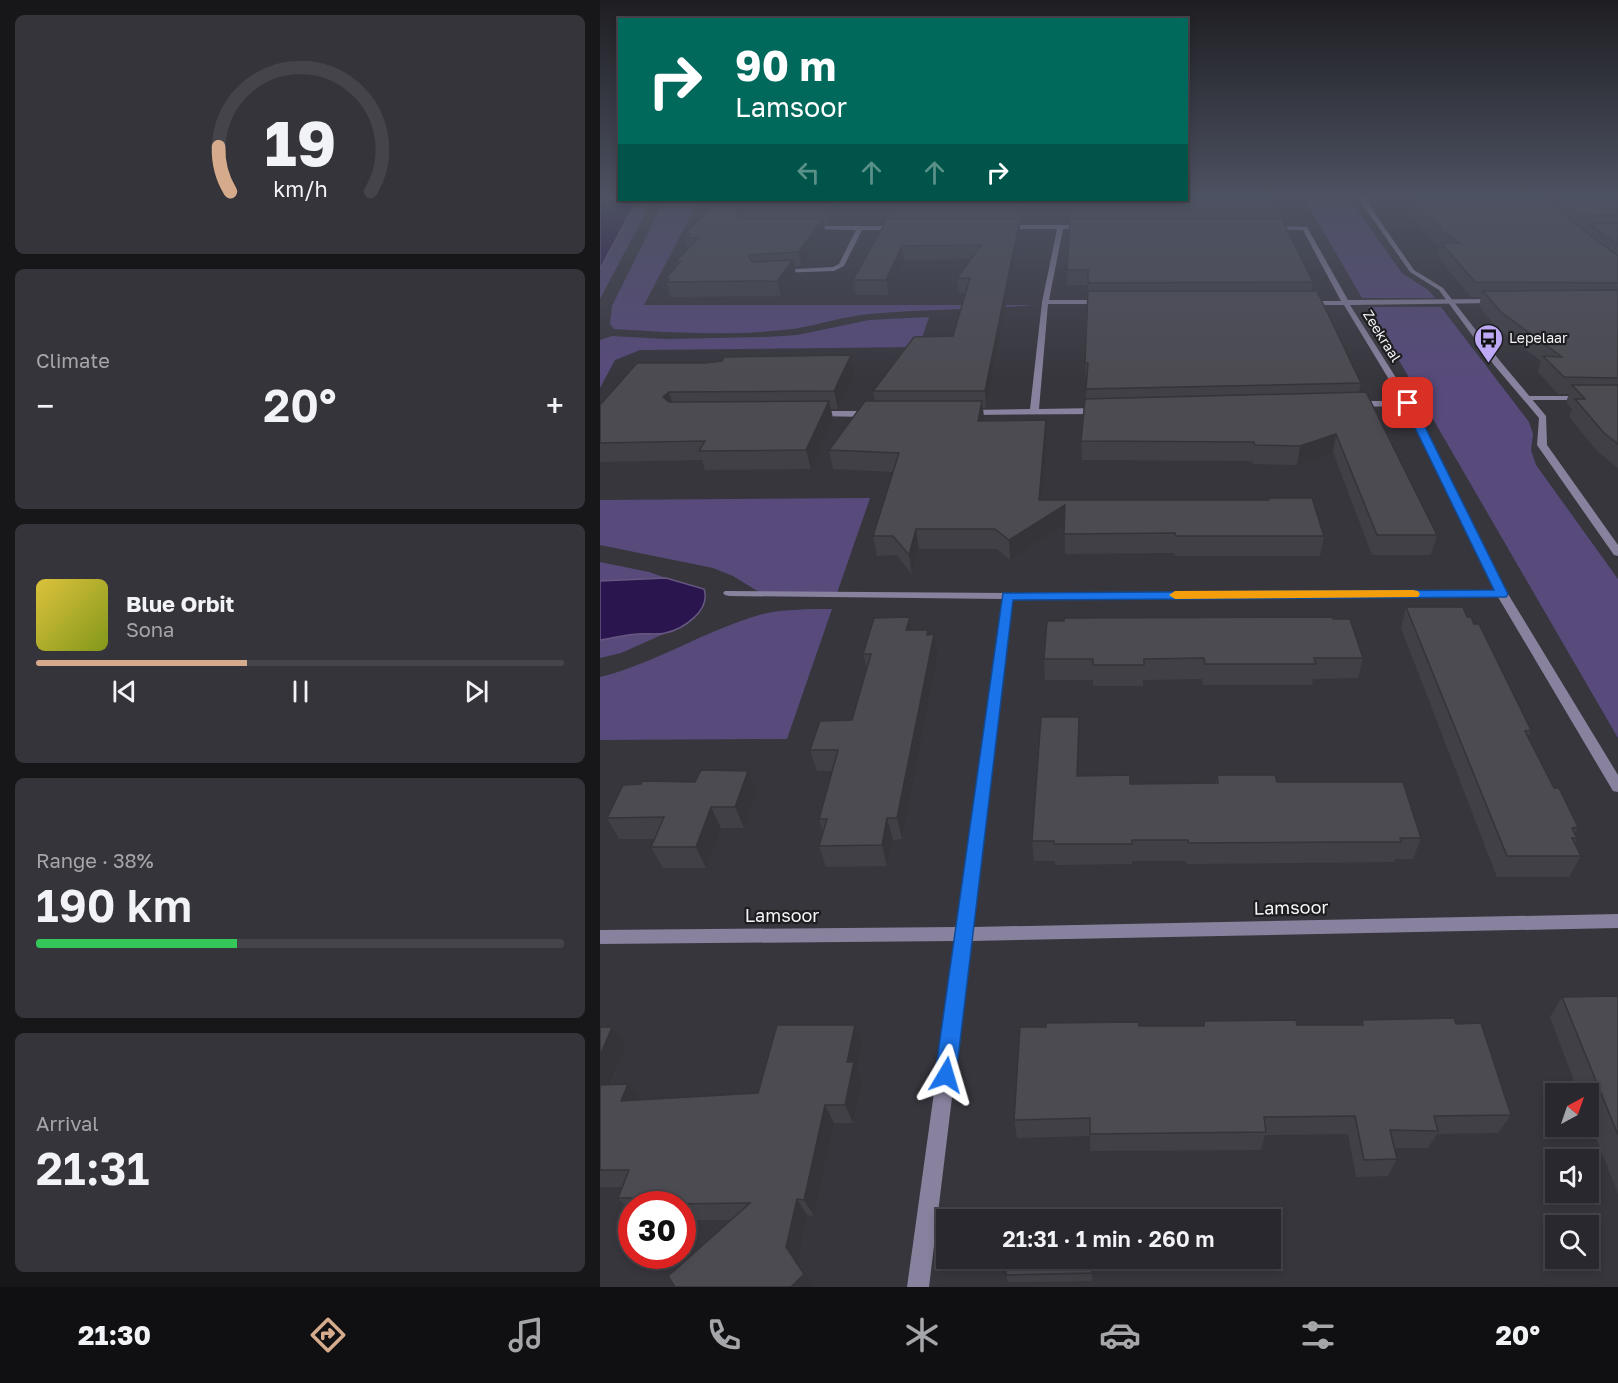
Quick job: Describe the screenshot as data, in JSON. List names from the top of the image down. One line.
{"streets":{"street":["Zeekraal","Lamsoor"]},"places":{"bus stop":["Lepelaar"]},"north":"top right","page":{"turn":["90 m","Lamsoor"],"tile":["Climate",["Range · 38%","190 km"],["Arrival","21:31"]],"heat":["−","20°","+"],"song":["Blue Orbit","Sona"],"limit":"30","trip":"21:31 · 1 min · 260 m","tabs":["21:30","20°"],"gauge":["19","km/h"]}}
